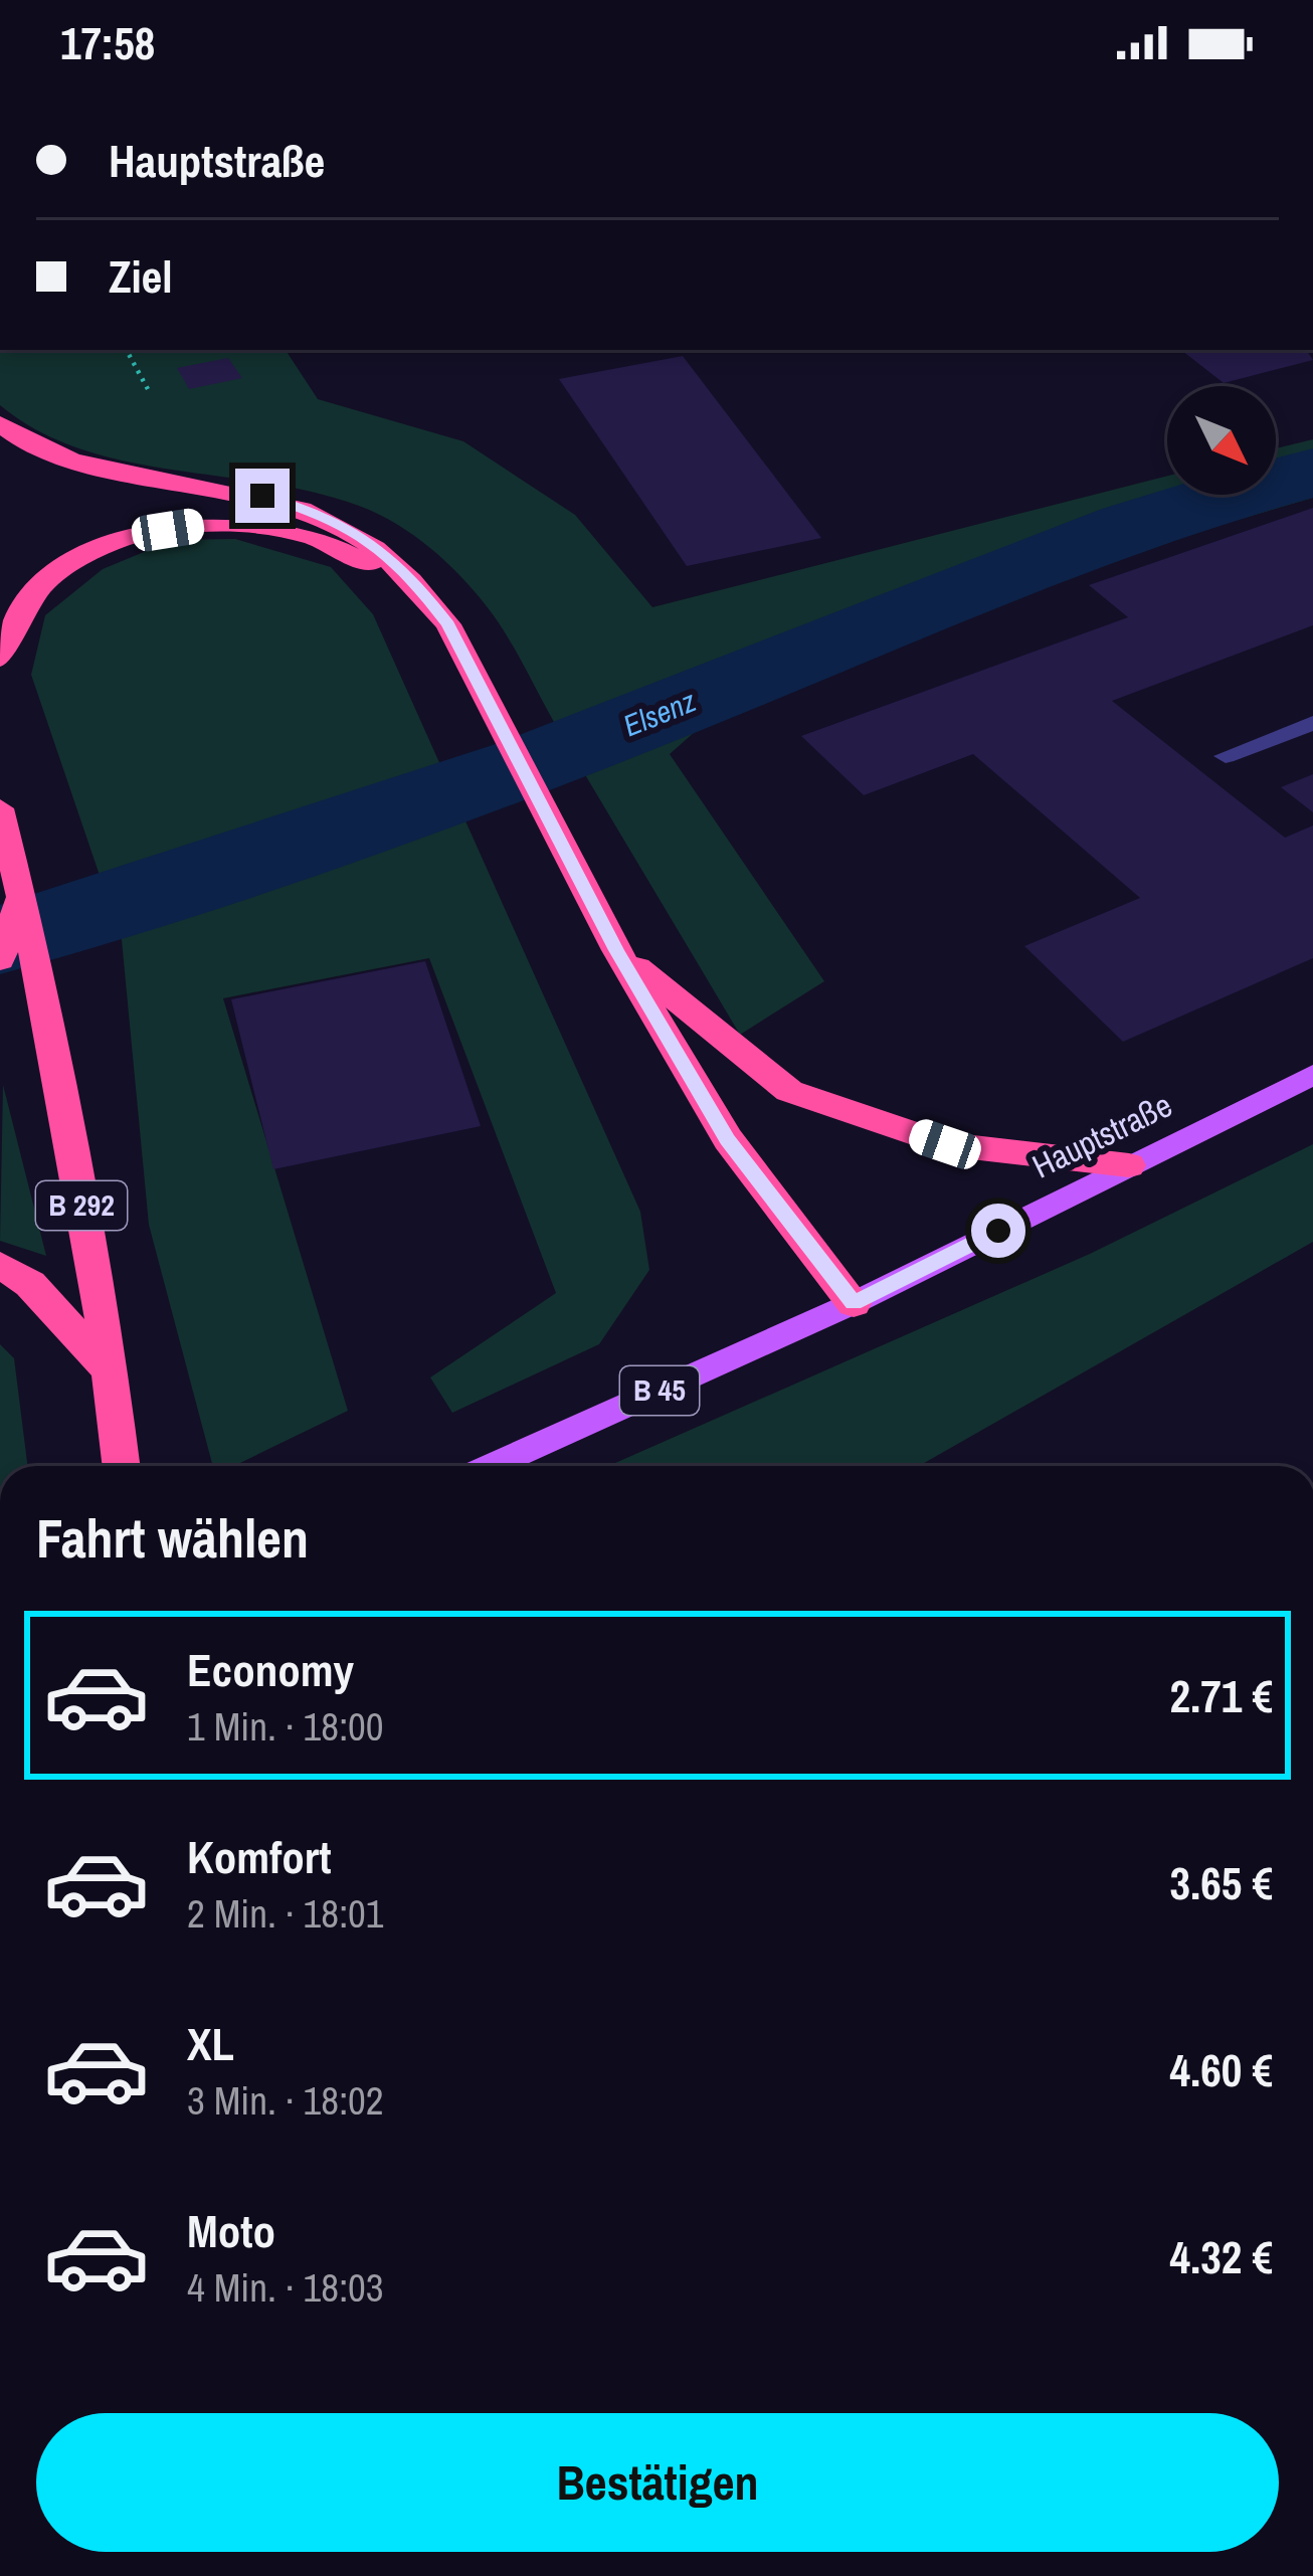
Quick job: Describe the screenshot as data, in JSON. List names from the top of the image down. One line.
{"streets":{"highway":["B 292"],"main road":["Hauptstraße","B 45"]},"water":["Elsenz"],"north":"bottom right","page":{"status":"17:58","banner":["Hauptstraße","Ziel"],"heading":"Fahrt wählen","list":[{"name":"Economy","note":"1 Min. · 18:00","value":"2.71 €"},{"name":"Komfort","note":"2 Min. · 18:01","value":"3.65 €"},{"name":"XL","note":"3 Min. · 18:02","value":"4.60 €"},{"name":"Moto","note":"4 Min. · 18:03","value":"4.32 €"}],"buttons":"Bestätigen"}}
